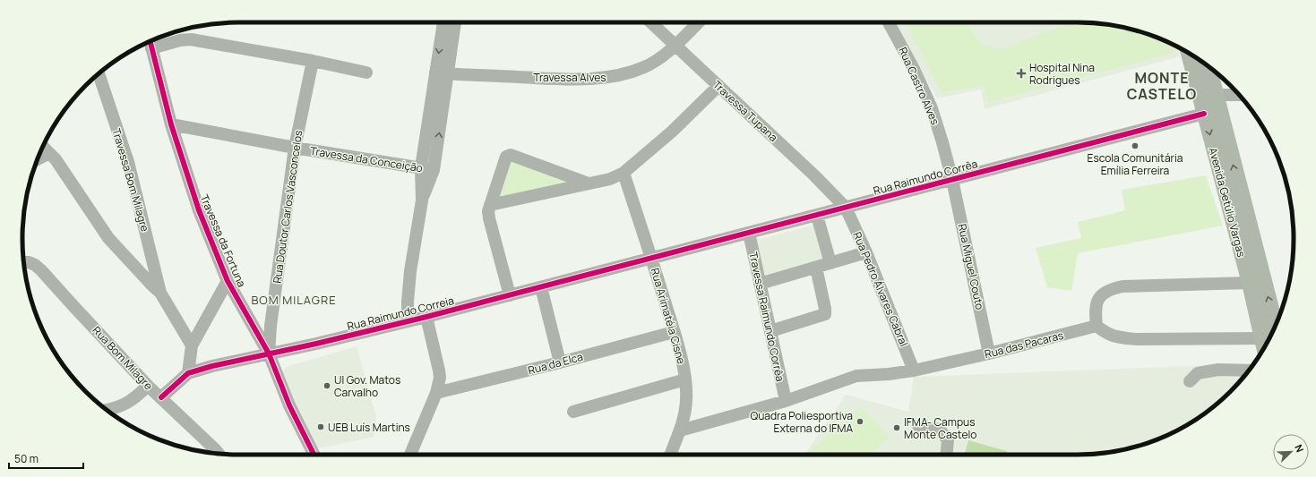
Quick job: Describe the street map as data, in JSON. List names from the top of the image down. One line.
{"streets":{"main road":["Avenida Getúlio Vargas"],"street":["Travessa Alves","Rua Castro Alves","Travessa Tupana","Travessa da Conceição","Rua Raimundo Corrêa","Travessa Bom Milagre","Rua Doutor Carlos Vasconcelos","Travessa da Fortuna","Rua Miguel Couto","Rua Pedro Álvares Cabral","Rua Raimundo Correia","Rua Arimatéia Cisne","Travessa Raimundo Corrêa","Rua das Pacaras","Rua Bom Milagre","Rua da Elca"]},"crossings":[["Travessa Alves","Travessa Tupana"],["Rua Castro Alves","Rua Raimundo Corrêa"],["Rua Castro Alves","Rua Miguel Couto"],["Travessa Tupana","Rua Raimundo Corrêa"],["Travessa Tupana","Rua Pedro Álvares Cabral"],["Travessa da Conceição","Rua Doutor Carlos Vasconcelos"],["Travessa da Conceição","Travessa da Fortuna"],["Rua Raimundo Corrêa","Avenida Getúlio Vargas"],["Rua Raimundo Corrêa","Rua Miguel Couto"],["Rua Raimundo Corrêa","Rua Pedro Álvares Cabral"],["Rua Raimundo Corrêa","Rua Raimundo Correia"],["Rua Raimundo Corrêa","Rua Arimatéia Cisne"],["Rua Raimundo Corrêa","Travessa Raimundo Corrêa"],["Rua Doutor Carlos Vasconcelos","Travessa da Fortuna"],["Rua Doutor Carlos Vasconcelos","Rua Raimundo Correia"],["Travessa da Fortuna","Rua Raimundo Correia"],["Rua Miguel Couto","Rua das Pacaras"],["Rua Pedro Álvares Cabral","Rua das Pacaras"],["Rua Raimundo Correia","Rua Arimatéia Cisne"],["Rua Raimundo Correia","Rua Bom Milagre"],["Rua Arimatéia Cisne","Rua das Pacaras"],["Rua Arimatéia Cisne","Rua da Elca"],["Travessa Raimundo Corrêa","Rua das Pacaras"]],"districts":["MONTE CASTELO","BOM MILAGRE"],"places":{"health":["Hospital Nina Rodrigues"],"other":["Escola Comunitária Emília Ferreira","UI Gov. Matos Carvalho","Quadra Poliesportiva Externa do IFMA","UEB Luís Martins","IFMA- Campus Monte Castelo"]},"scale_bar":"50 m","north":"top right"}
